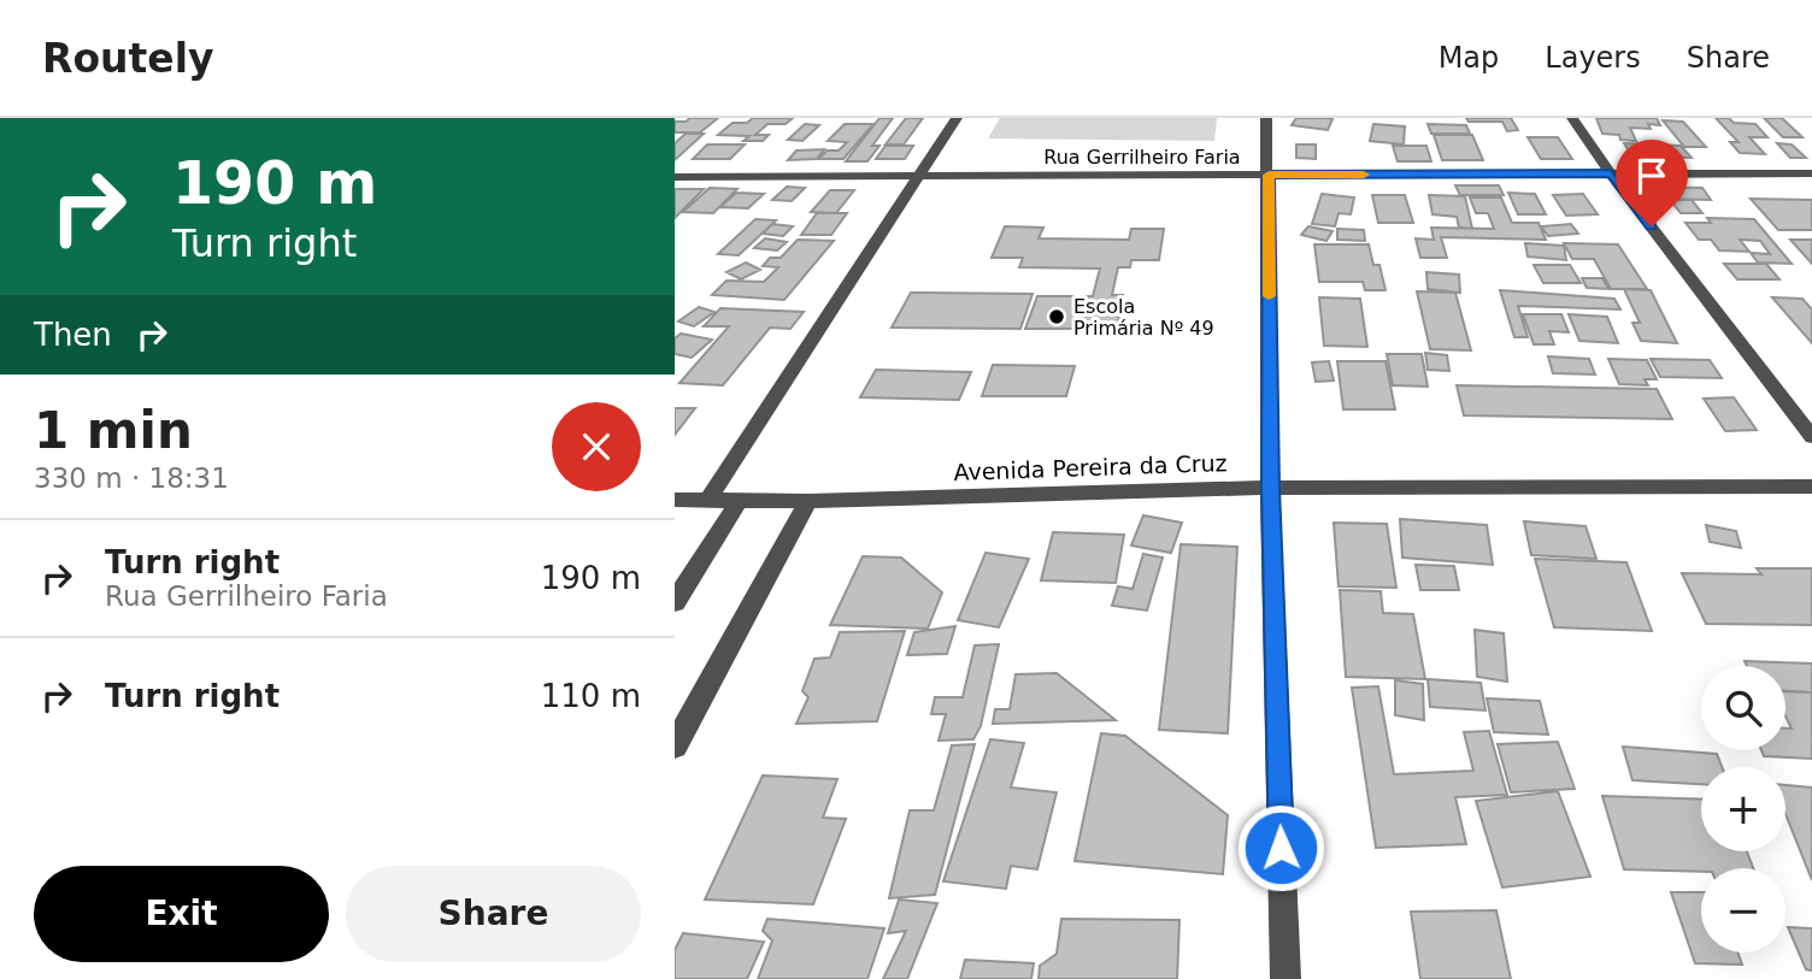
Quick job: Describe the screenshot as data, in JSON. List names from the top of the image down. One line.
{"streets":{"street":["Rua Gerrilheiro Faria","Avenida Pereira da Cruz"]},"places":["Escola Primária Nº 49"],"page":{"header":"Routely","nav":["Map","Layers","Share"],"turn":["190 m","Turn right"],"then":"Then","heading":["1 min","330 m · 18:31"],"list":[{"name":"Turn right","note":"Rua Gerrilheiro Faria","value":"190 m"},{"name":"Turn right","value":"110 m"}],"map_buttons":["+","−"],"buttons":["Exit","Share"]}}
